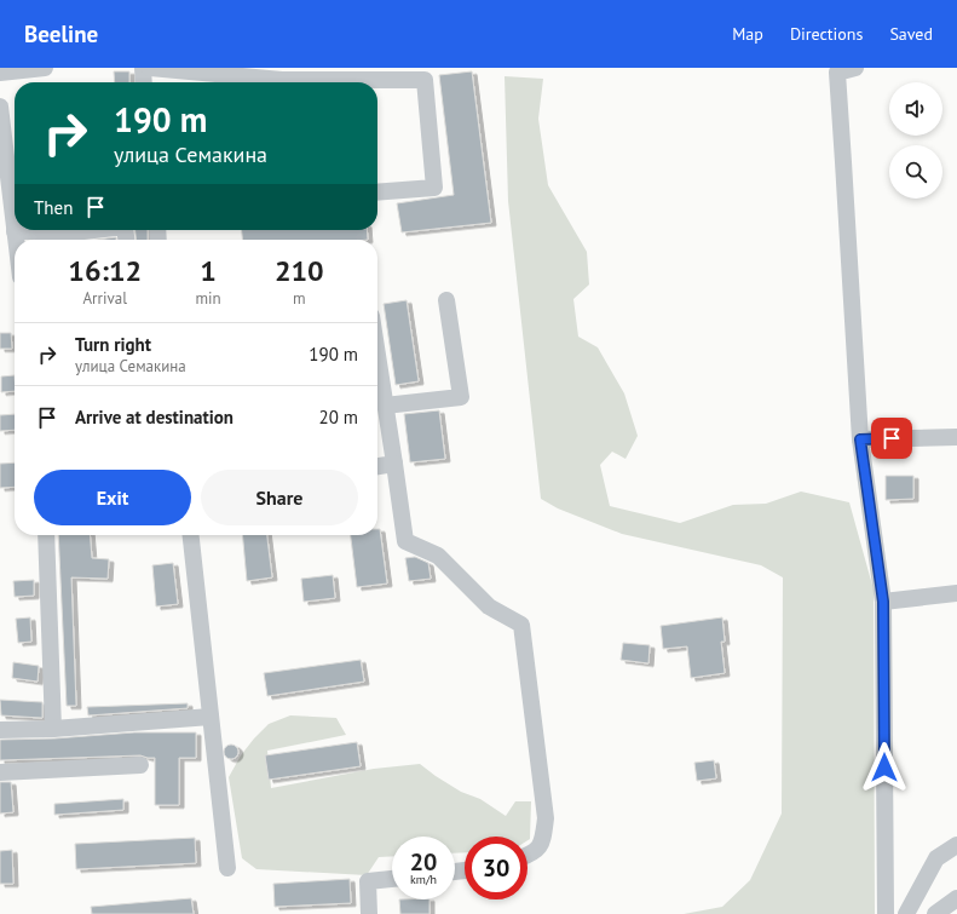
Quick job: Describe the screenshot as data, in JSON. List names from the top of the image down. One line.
{"page":{"header":"Beeline","nav":["Map","Directions","Saved"],"turn":["190 m","улица Семакина"],"then":"Then","eta":["16:12","Arrival","1","min","210","m"],"list":[{"name":"Turn right","note":"улица Семакина","value":"190 m"},{"name":"Arrive at destination","value":"20 m"}],"buttons":["Exit","Share"],"speed":"20 km/h","limit":"30"}}
